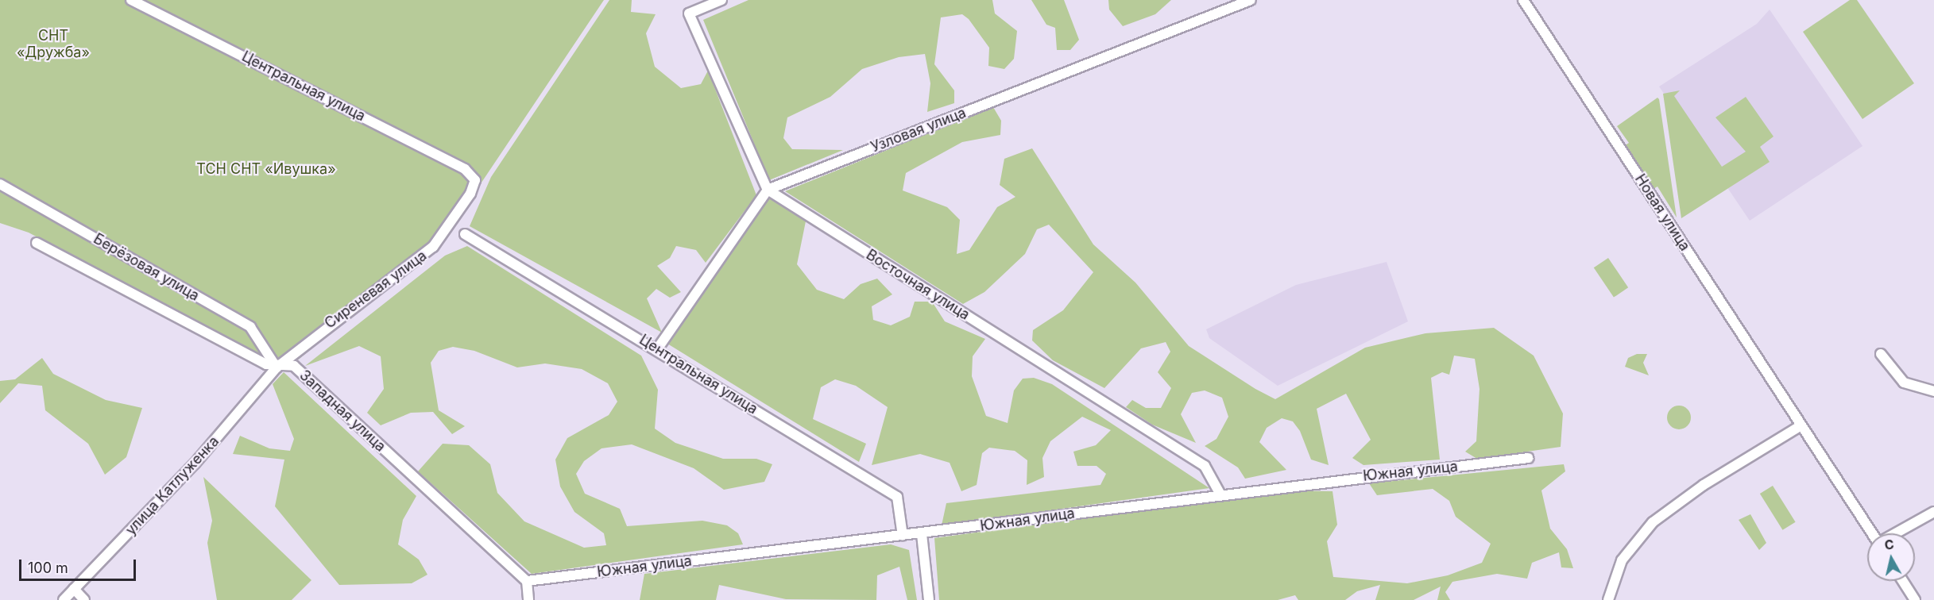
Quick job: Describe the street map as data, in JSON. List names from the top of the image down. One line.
{"streets":{"street":["Центральная улица","Узловая улица","Новая улица","Берёзовая улица","Восточная улица","Сиреневая улица","Западная улица","Южная улица","улица Катлуженка"]},"crossings":[["Центральная улица","Сиреневая улица"],["Центральная улица","Южная улица"],["Узловая улица","Восточная улица"],["Берёзовая улица","Сиреневая улица"],["Берёзовая улица","Западная улица"],["Берёзовая улица","улица Катлуженка"],["Восточная улица","Южная улица"],["Сиреневая улица","Западная улица"],["Сиреневая улица","улица Катлуженка"],["Западная улица","Южная улица"],["Западная улица","улица Катлуженка"]],"parks":["СНТ «Дружба»","ТСН СНТ «Ивушка»"],"scale_bar":"100 m","north":"top"}
